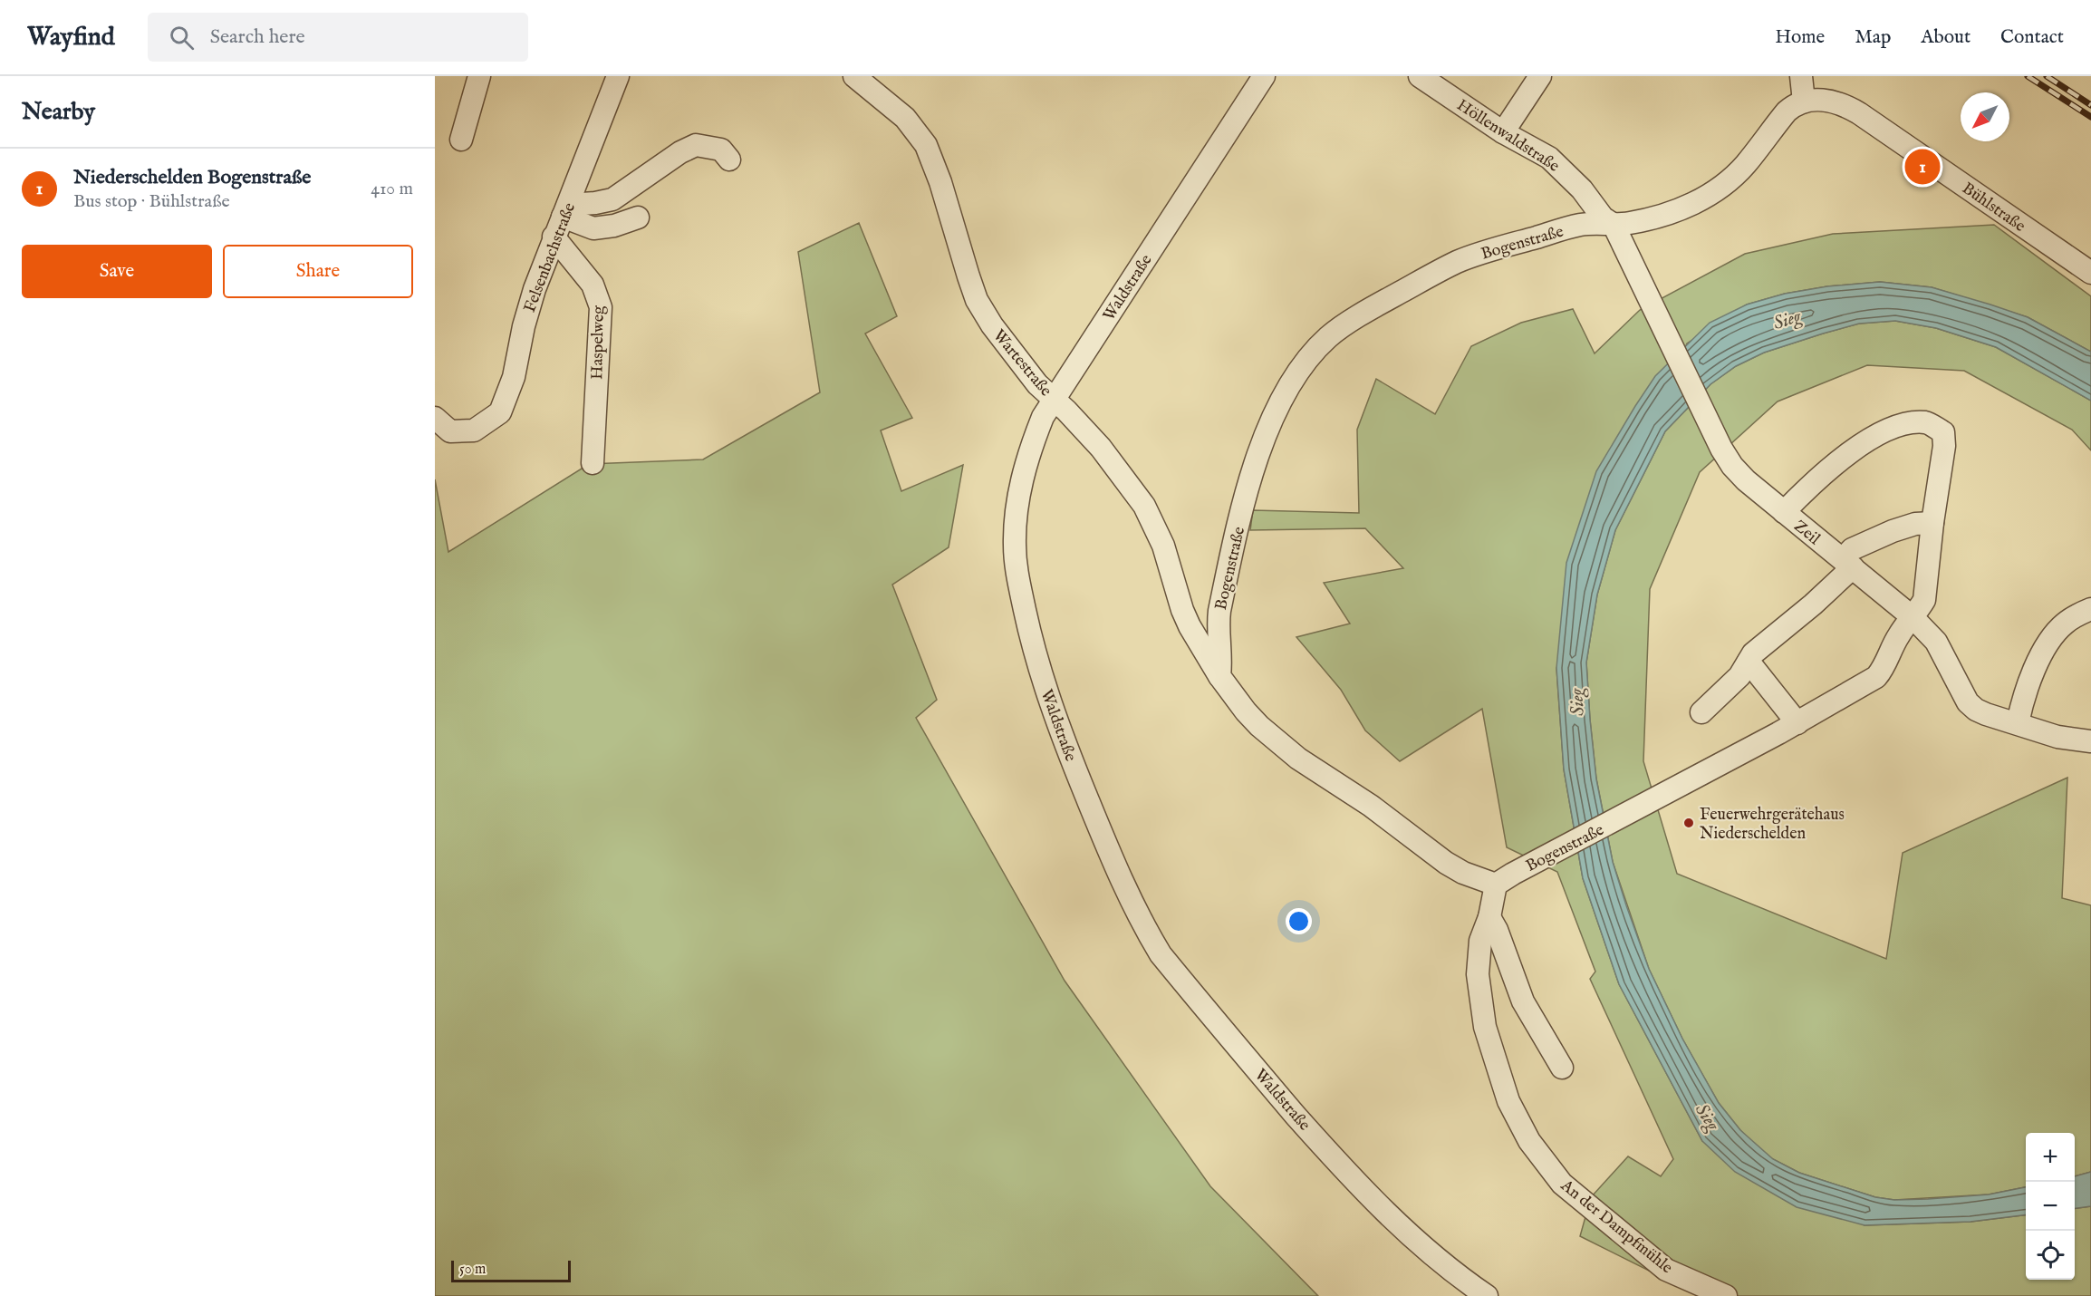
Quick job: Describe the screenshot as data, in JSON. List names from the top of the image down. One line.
{"streets":{"street":["Höllenwaldstraße","Bühlstraße","Bogenstraße","Felsenbachstraße","Waldstraße","Haspelweg","Wartestraße","Zeil","An der Dampfmühle"]},"crossings":[["Höllenwaldstraße","Bogenstraße"],["Höllenwaldstraße","Zeil"],["Bühlstraße","Bogenstraße"],["Bogenstraße","Wartestraße"],["Bogenstraße","Zeil"],["Bogenstraße","An der Dampfmühle"],["Felsenbachstraße","Haspelweg"],["Waldstraße","Wartestraße"]],"water":["Sieg"],"places":["Feuerwehrgerätehaus Niederschelden"],"scale_bar":"50 m","north":"bottom left","page":{"header":"Wayfind","search":"Search here","nav":["Home","Map","About","Contact"],"heading":"Nearby","list":[{"mark":"1","name":"Niederschelden Bogenstraße","note":"Bus stop · Bühlstraße","value":"410 m"}],"pins":"1","buttons":["Save","Share"],"map_buttons":["+","−"],"scale":"50 m"}}
